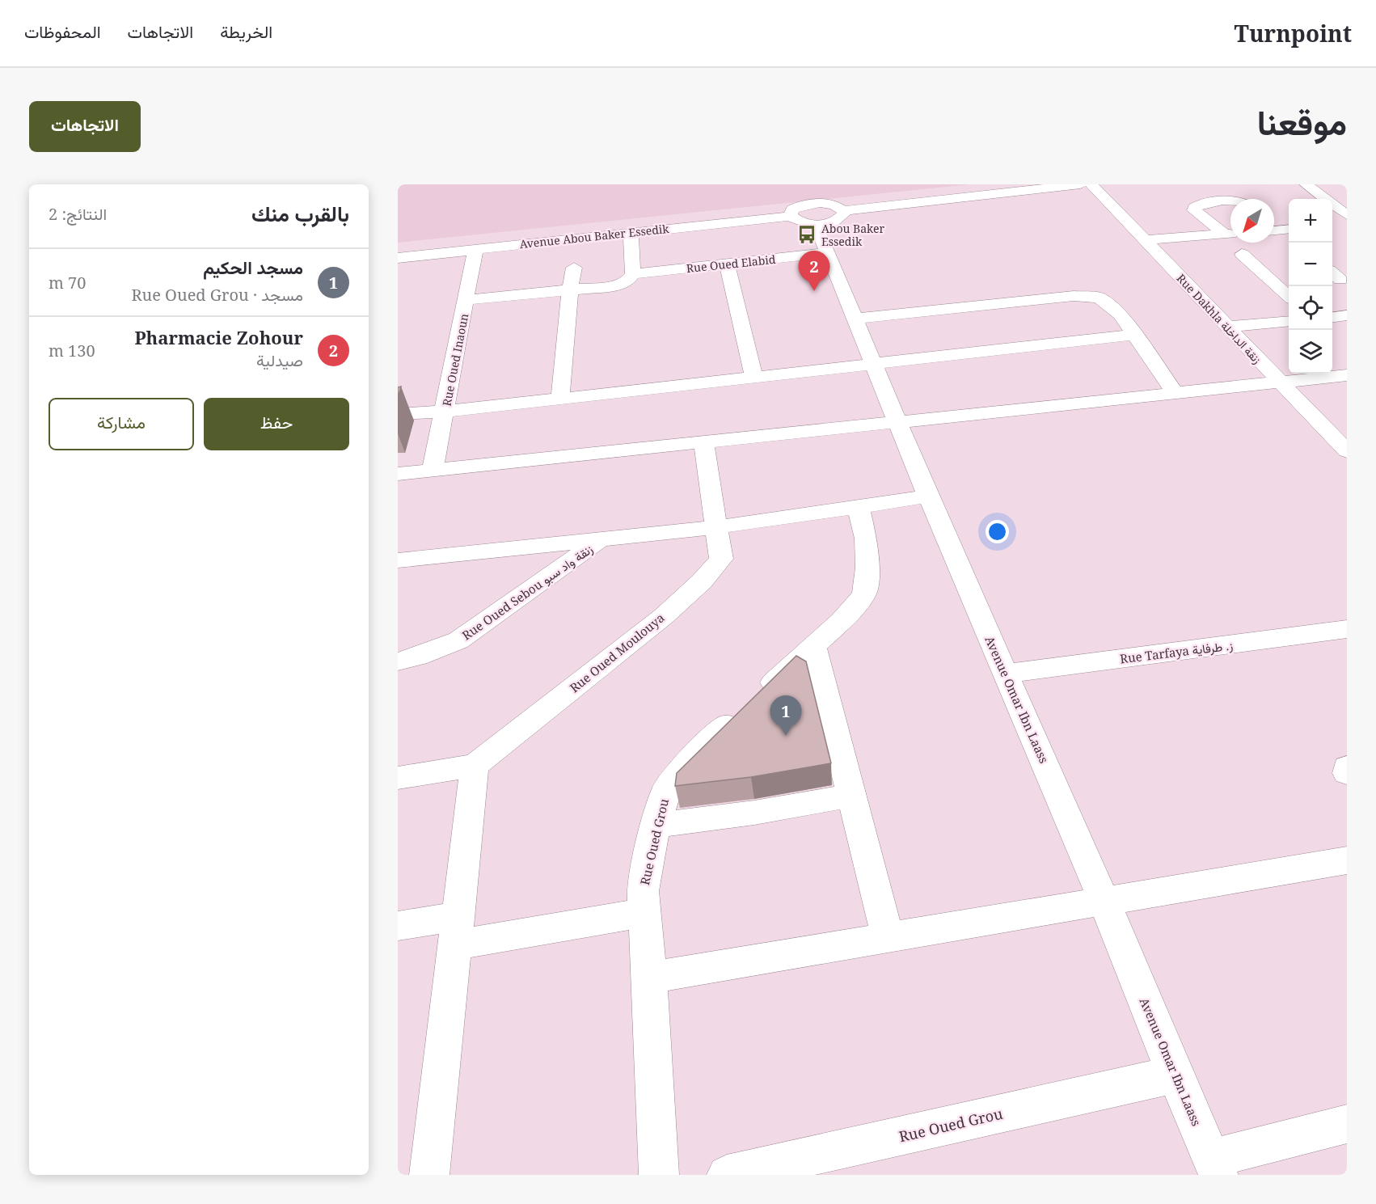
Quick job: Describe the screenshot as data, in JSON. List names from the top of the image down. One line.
{"streets":{"street":["Avenue Abou Baker Essedik","Rue Oued Elabid","Rue Dakhla زنقة الداخلة","Rue Oued Inaoun","Rue Oued Sebou زنقة واد سبو","Rue Tarfaya ز. طرفاية","Rue Oued Moulouya","Avenue Omar Ibn Laass","Rue Oued Grou"]},"crossings":[["Avenue Abou Baker Essedik","Rue Oued Inaoun"],["Rue Oued Elabid","Avenue Omar Ibn Laass"],["Rue Tarfaya ز. طرفاية","Avenue Omar Ibn Laass"],["Avenue Omar Ibn Laass","Rue Oued Grou"]],"places":{"bus stop":["Abou Baker Essedik"]},"north":"bottom left","page":{"header":"Turnpoint","nav":["الخريطة","الاتجاهات","المحفوظات"],"title":"موقعنا","buttons":["الاتجاهات",["حفظ","مشاركة"]],"heading":["بالقرب منك","النتائج: 2"],"map_buttons":["+","−"],"list":[{"mark":"1","name":"مسجد الحكيم","note":"مسجد · Rue Oued Grou","value":"70 m"},{"mark":"2","name":"Pharmacie Zohour","note":"صيدلية","value":"130 m"}],"pins":["2","1"]}}
